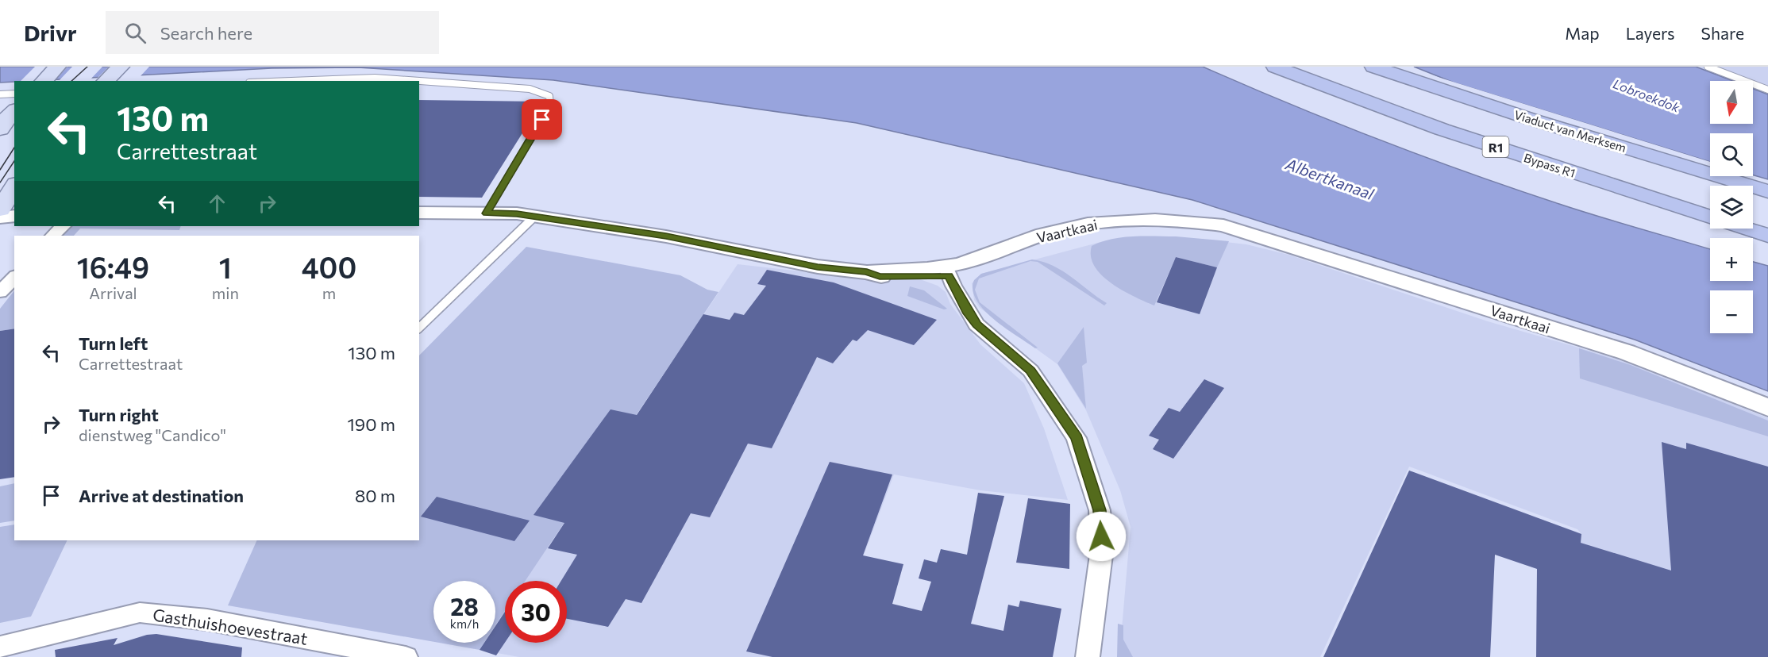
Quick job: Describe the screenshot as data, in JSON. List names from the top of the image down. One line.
{"streets":{"highway":["Viaduct van Merksem","R1","Bypass R1"],"street":["Vaartkaai","Gasthuishoevestraat"]},"water":["Lobroekdok","Albertkanaal"],"north":"bottom","page":{"header":"Drivr","search":"Search here","nav":["Map","Layers","Share"],"map_buttons":["+","−"],"turn":["130 m","Carrettestraat"],"eta":["16:49","Arrival","1","min","400","m"],"list":[{"name":"Turn left","note":"Carrettestraat","value":"130 m"},{"name":"Turn right","note":"dienstweg \"Candico\"","value":"190 m"},{"name":"Arrive at destination","value":"80 m"}],"speed":"28 km/h","limit":"30"}}
